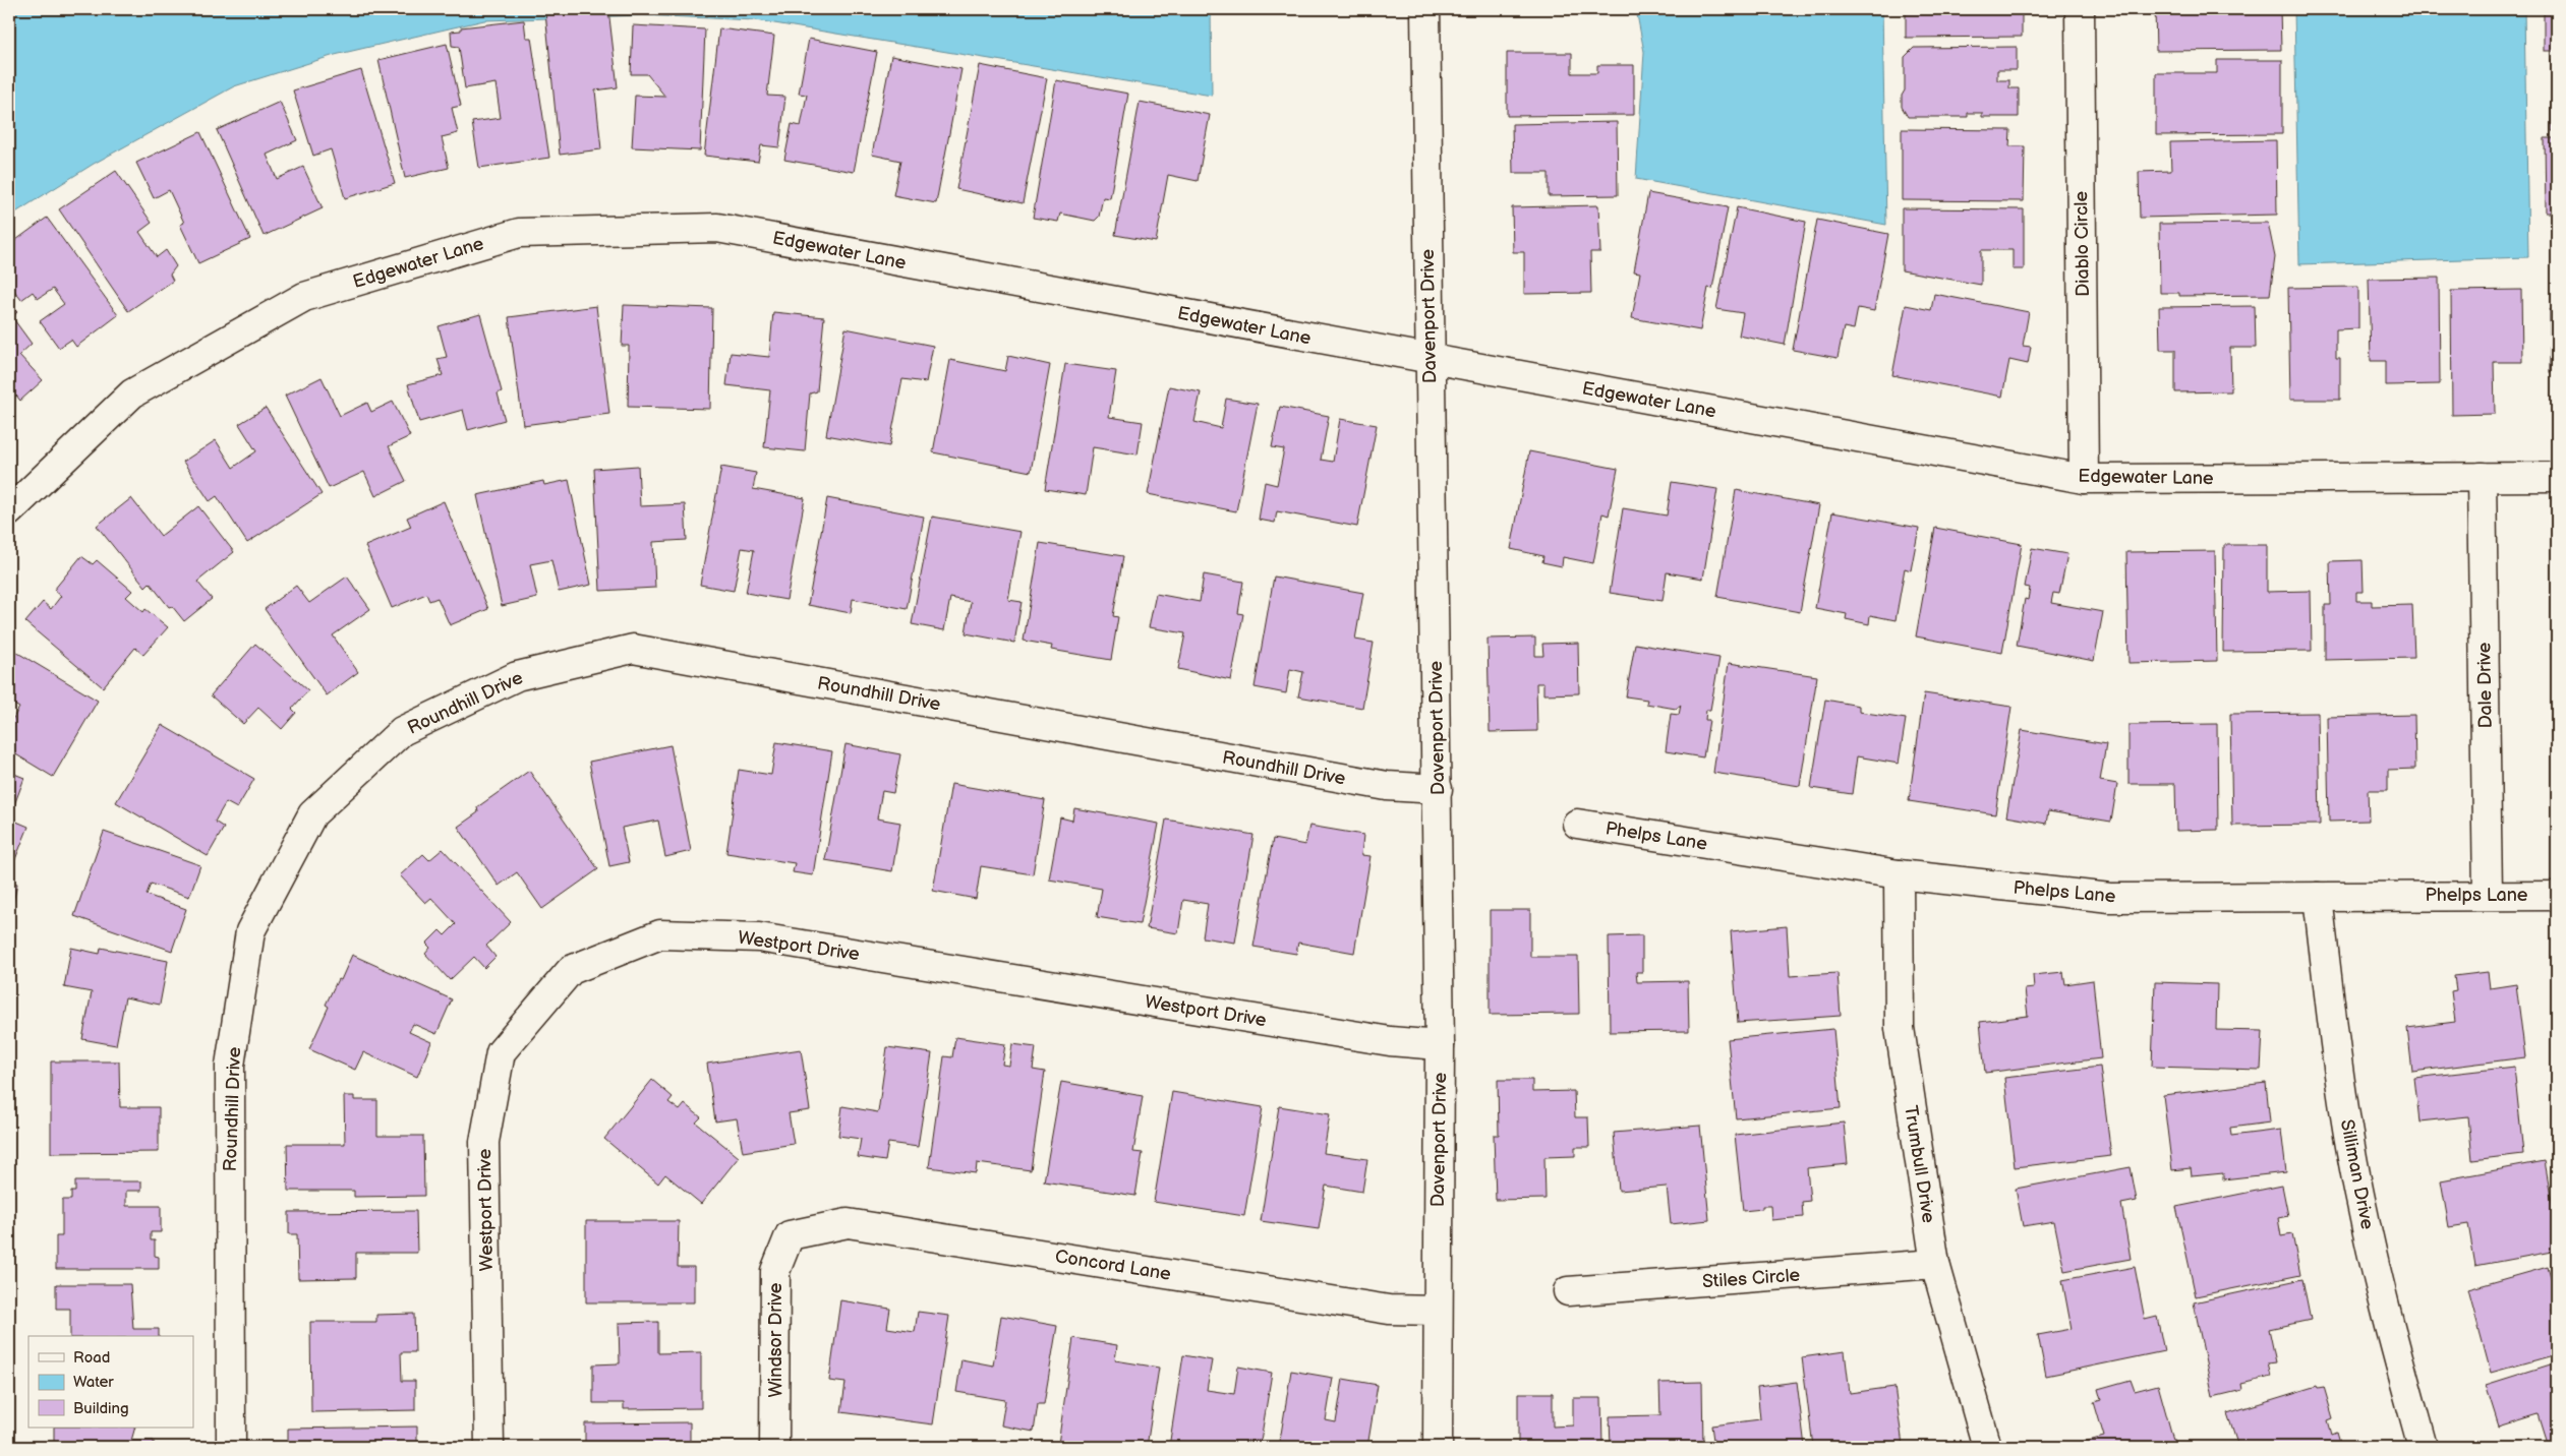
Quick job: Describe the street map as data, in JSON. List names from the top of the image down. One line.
{"streets":{"street":["Diablo Circle","Edgewater Lane","Davenport Drive","Dale Drive","Roundhill Drive","Phelps Lane","Westport Drive","Trumbull Drive","Silliman Drive","Concord Lane","Stiles Circle","Windsor Drive"]},"crossings":[["Diablo Circle","Edgewater Lane"],["Edgewater Lane","Davenport Drive"],["Edgewater Lane","Dale Drive"],["Davenport Drive","Roundhill Drive"],["Davenport Drive","Westport Drive"],["Davenport Drive","Concord Lane"],["Dale Drive","Phelps Lane"],["Phelps Lane","Trumbull Drive"],["Phelps Lane","Silliman Drive"],["Trumbull Drive","Stiles Circle"],["Concord Lane","Windsor Drive"]],"legend":["Road","Water","Building"]}
